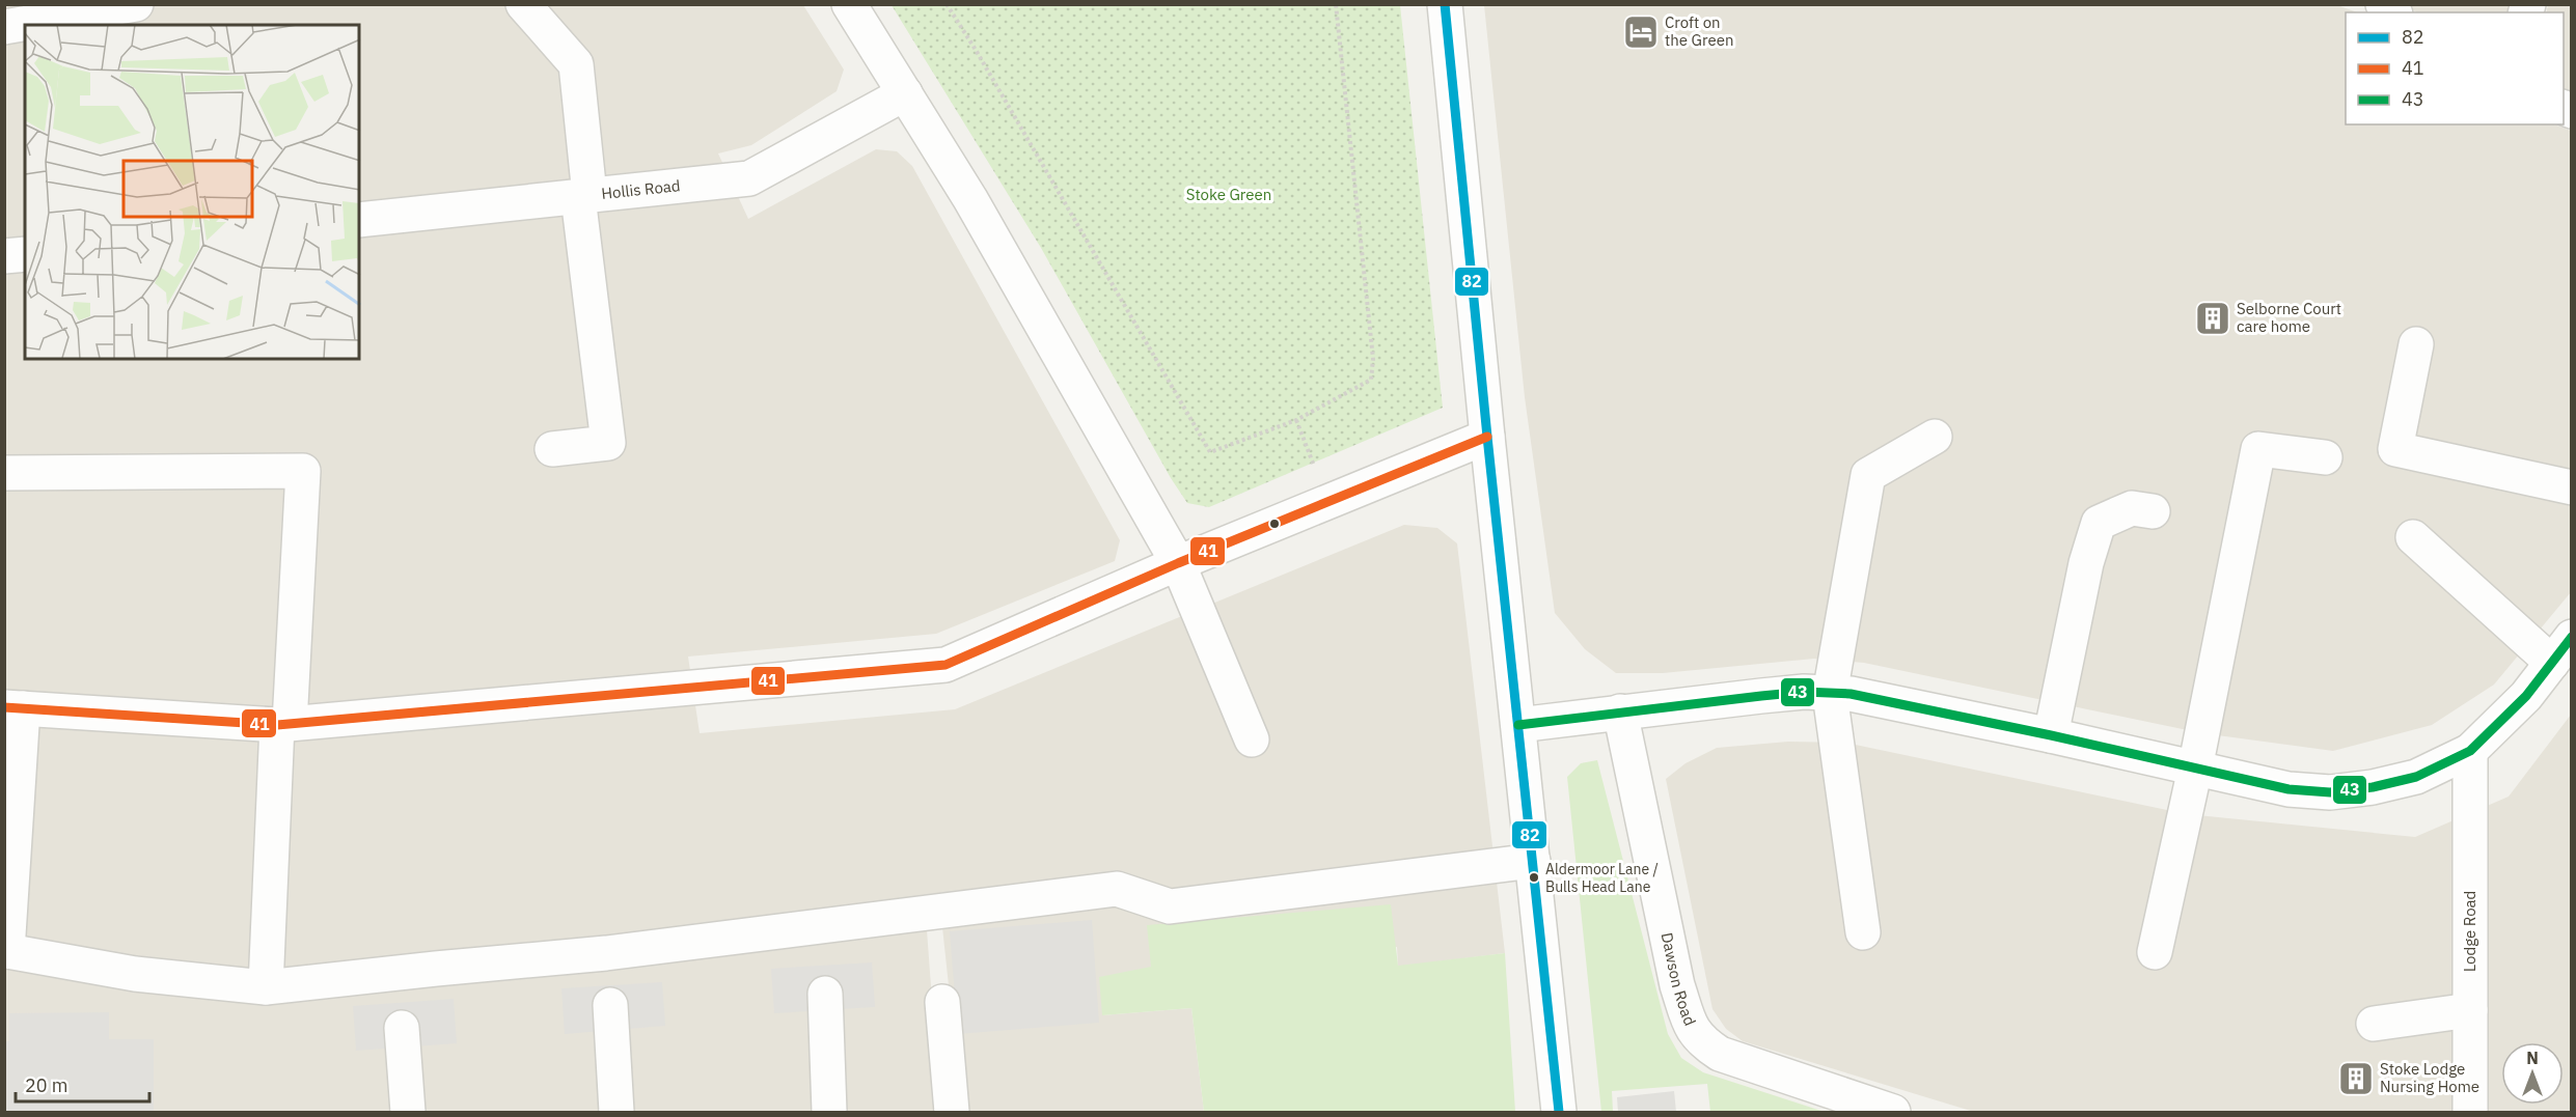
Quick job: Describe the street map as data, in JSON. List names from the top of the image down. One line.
{"streets":{"street":["Hollis Road","Lodge Road","Dawson Road"]},"parks":["Stoke Green"],"places":{"hotel":["Croft on the Green"],"building":["Selborne Court care home","Stoke Lodge Nursing Home"],"other":["Aldermoor Lane / Bulls Head Lane"]},"lines":["transit line 82","transit line 41","transit line 43"],"legend":["82","41","43"],"scale_bar":"20 m","north":"top"}
